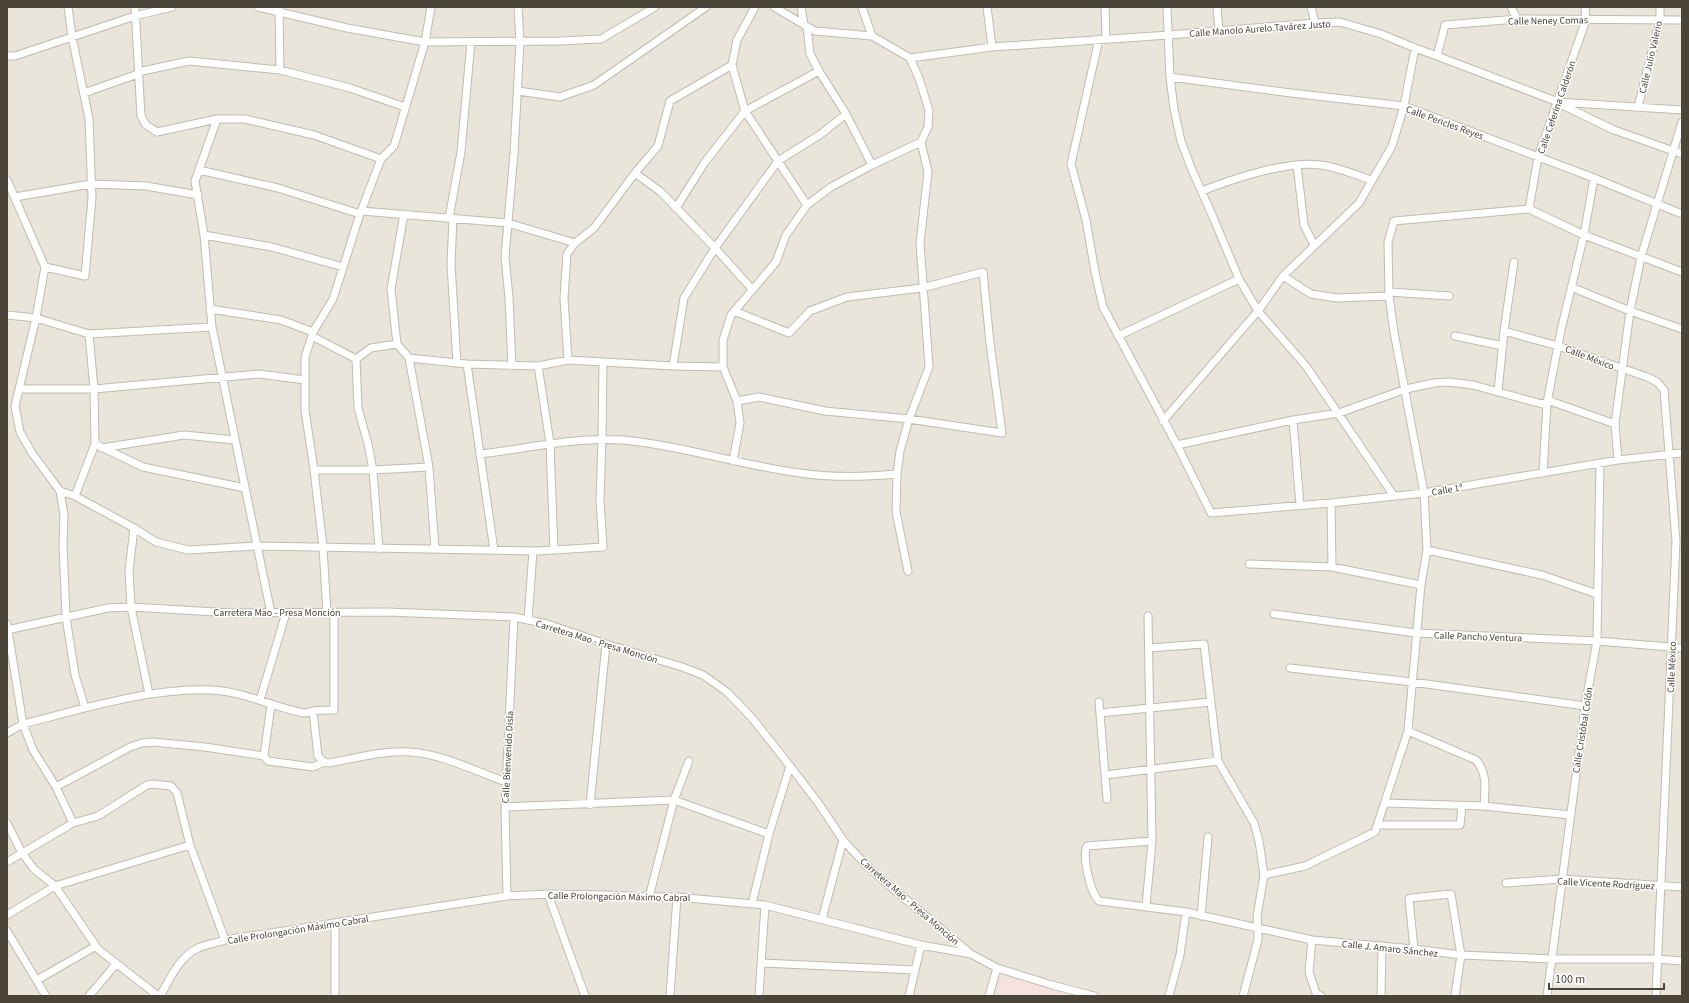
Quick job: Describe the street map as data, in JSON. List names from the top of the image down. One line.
{"streets":{"street":["Calle Neney Comas","Calle Manolo Aurelo Tavárez Justo","Calle Julio Valerio","Calle Ceferina Calderón","Calle Pericles Reyes","Calle México","Calle 1ª","Carretera Mao - Presa Monción","Calle Pancho Ventura","Calle Cristóbal Colón","Calle Bienvenido Disla","Calle Vicente Rodríguez","Calle Prolongación Máximo Cabral","Calle J. Amaro Sánchez"]},"crossings":[["Calle Neney Comas","Calle Manolo Aurelo Tavárez Justo"],["Calle Neney Comas","Calle Julio Valerio"],["Calle Neney Comas","Calle Ceferina Calderón"],["Calle Manolo Aurelo Tavárez Justo","Calle Julio Valerio"],["Calle Manolo Aurelo Tavárez Justo","Calle Ceferina Calderón"],["Calle Ceferina Calderón","Calle Pericles Reyes"],["Calle México","Calle 1ª"],["Calle México","Calle Pancho Ventura"],["Calle México","Calle Vicente Rodríguez"],["Calle México","Calle J. Amaro Sánchez"],["Calle 1ª","Calle Cristóbal Colón"],["Carretera Mao - Presa Monción","Calle Bienvenido Disla"],["Carretera Mao - Presa Monción","Calle Prolongación Máximo Cabral"],["Calle Pancho Ventura","Calle Cristóbal Colón"],["Calle Cristóbal Colón","Calle Vicente Rodríguez"],["Calle Cristóbal Colón","Calle J. Amaro Sánchez"],["Calle Bienvenido Disla","Calle Prolongación Máximo Cabral"]],"scale_bar":"100 m"}
